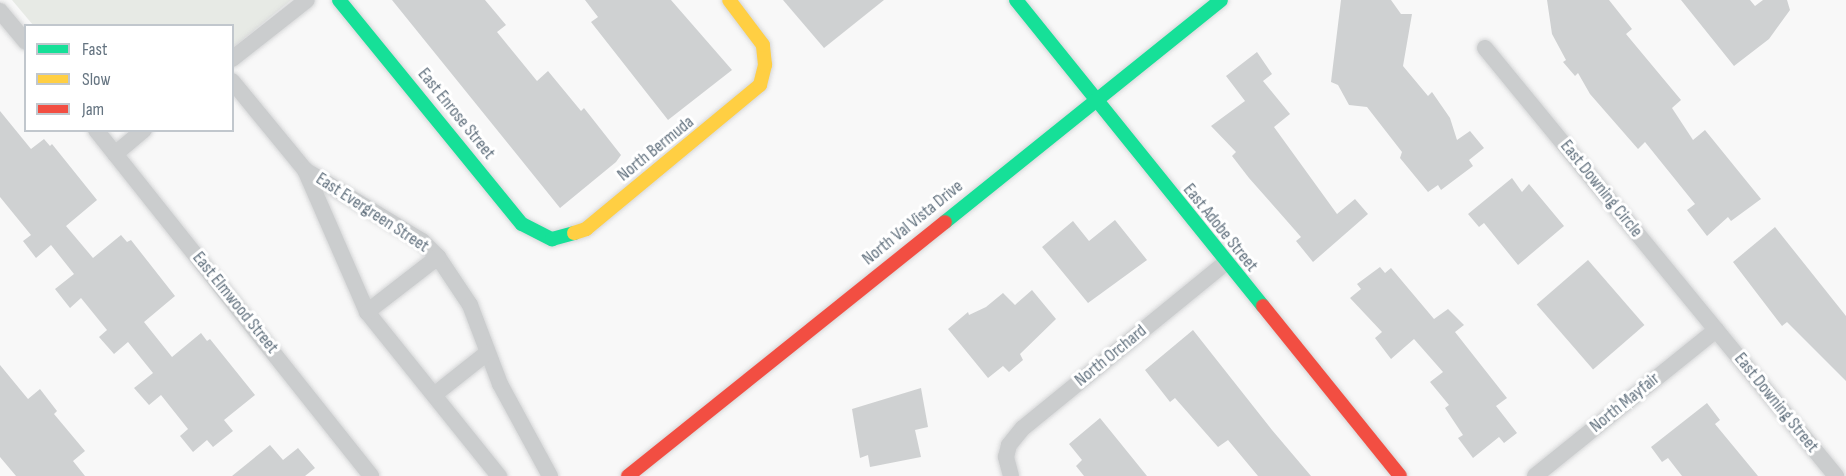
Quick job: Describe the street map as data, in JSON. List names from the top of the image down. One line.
{"streets":{"street":["East Enrose Street","North Bermuda","East Downing Circle","East Evergreen Street","North Val Vista Drive","East Adobe Street","East Elmwood Street","North Orchard","North Mayfair","East Downing Street"]},"crossings":[["East Enrose Street","North Bermuda"],["East Downing Circle","North Mayfair"],["East Downing Circle","East Downing Street"],["North Val Vista Drive","East Adobe Street"],["East Adobe Street","North Orchard"],["North Mayfair","East Downing Street"]],"legend":["Fast","Slow","Jam"]}
